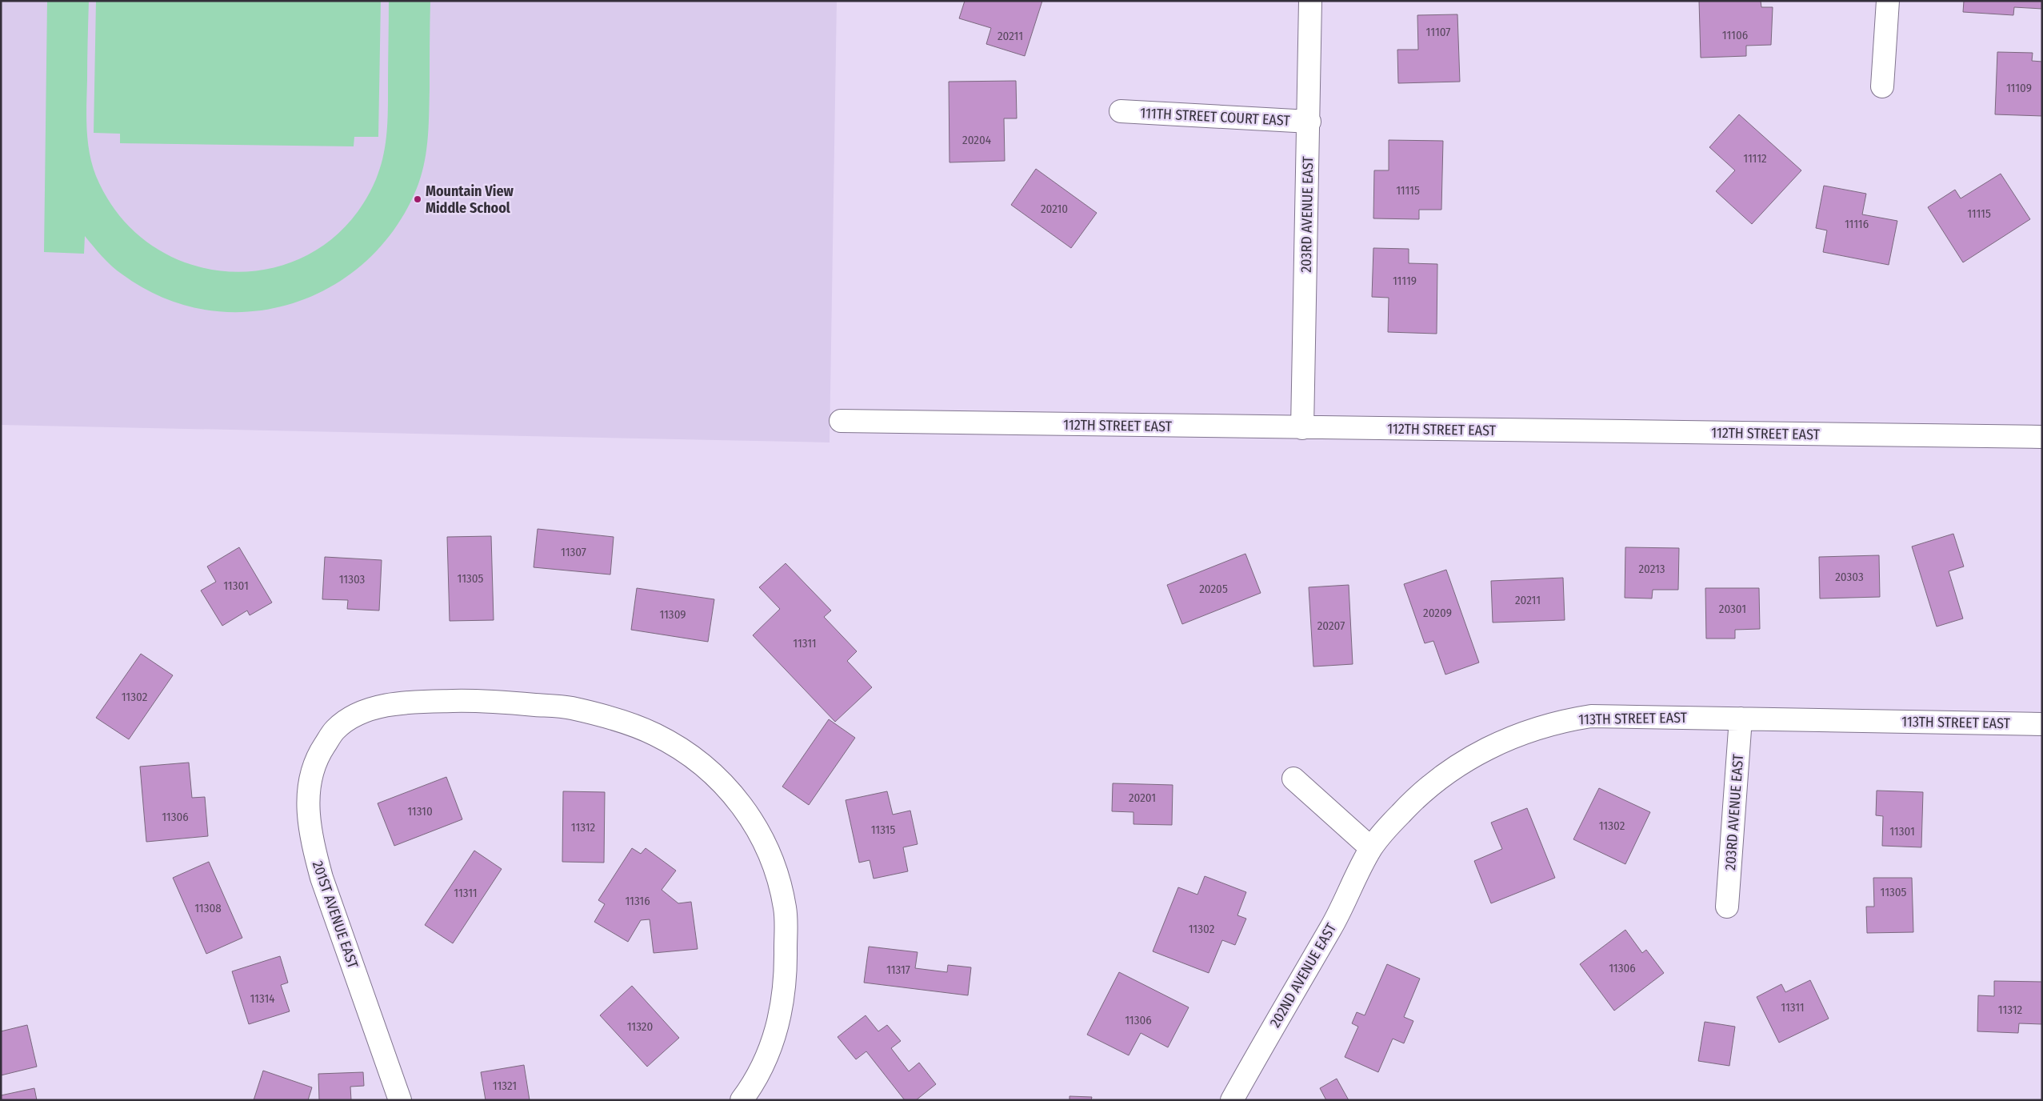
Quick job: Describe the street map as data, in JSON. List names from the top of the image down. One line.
{"streets":{"street":["111TH STREET COURT EAST","203RD AVENUE EAST","112TH STREET EAST","113TH STREET EAST","201ST AVENUE EAST","202ND AVENUE EAST"]},"crossings":[["111TH STREET COURT EAST","203RD AVENUE EAST"],["203RD AVENUE EAST","112TH STREET EAST"],["203RD AVENUE EAST","113TH STREET EAST"],["113TH STREET EAST","202ND AVENUE EAST"]],"places":["Mountain View Middle School"],"house_numbers":["11107","11106","20211","11109","20204","11112","11115","20210","11115","11116","11119","11307","20213","20303","11305","11303","11301","20205","20211","20301","20209","11309","20207","11311","11302","20201","11310","11306","11302","11312","11315","11301","11305","11311","11316","11308","11302","11306","11317","11314","11311","11312","11306","11320","11321"]}
